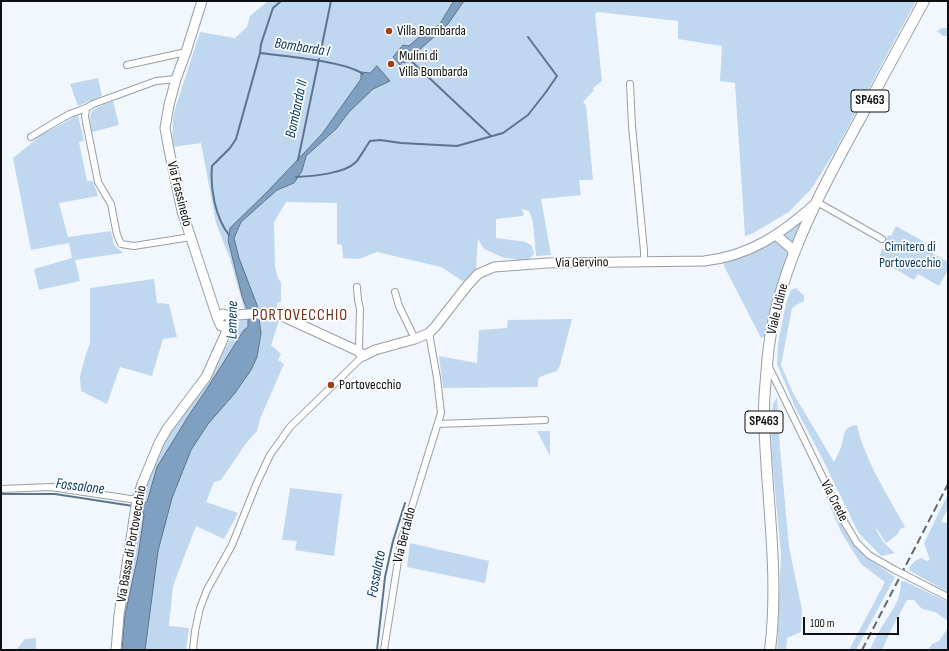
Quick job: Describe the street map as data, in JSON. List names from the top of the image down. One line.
{"streets":{"main road":["SP463","Viale Udine"],"street":["Via Frassinedo","Via Gervino","Via Crede","Via Bertaldo","Via Bassa di Portovecchio"]},"crossings":[["Via Frassinedo","Via Bassa di Portovecchio"],["Via Gervino","Viale Udine"],["Via Gervino","Via Bertaldo"],["Viale Udine","Via Crede"]],"districts":["PORTOVECCHIO"],"water":["Bombarda I","Bombarda II","Lemene","Fossalone","Fossalato"],"parks":["Cimitero di Portovecchio"],"places":["Villa Bombarda","Mulini di Villa Bombarda","Portovecchio"],"scale_bar":"100 m"}
